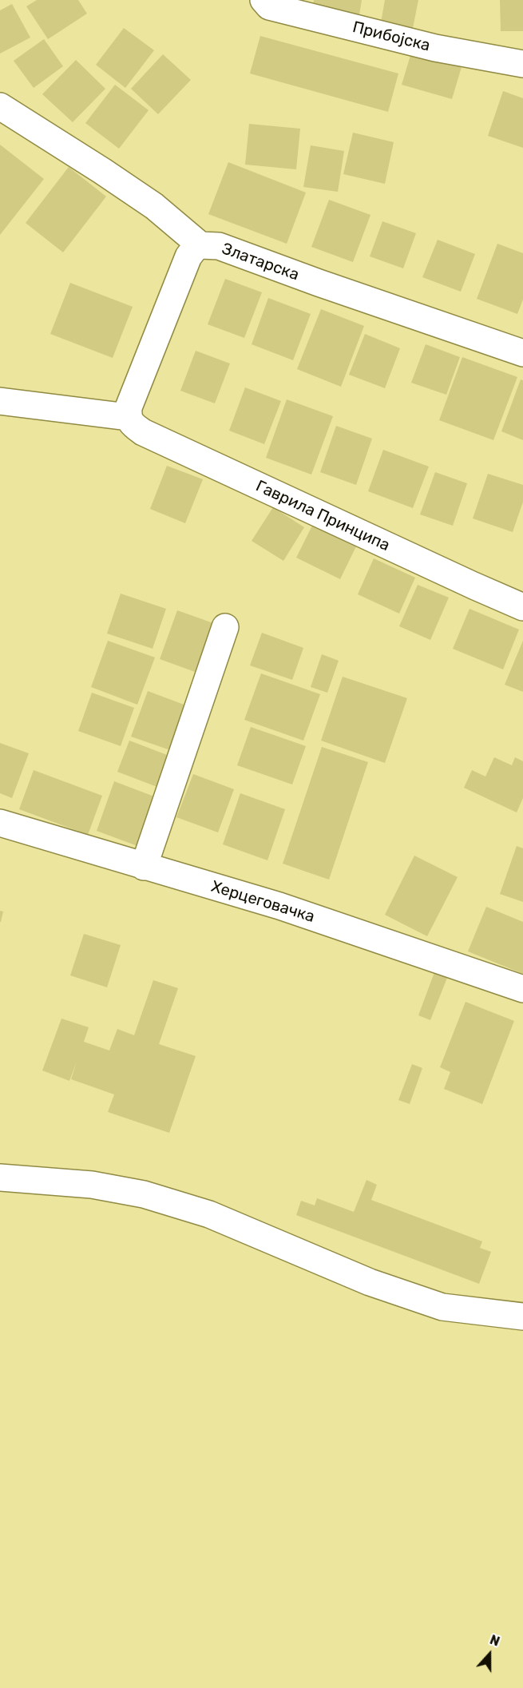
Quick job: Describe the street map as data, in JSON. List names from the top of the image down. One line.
{"streets":{"street":["Прибојска","Златарска","Гаврила Принципа","Херцеговачка"]},"north":"top"}
